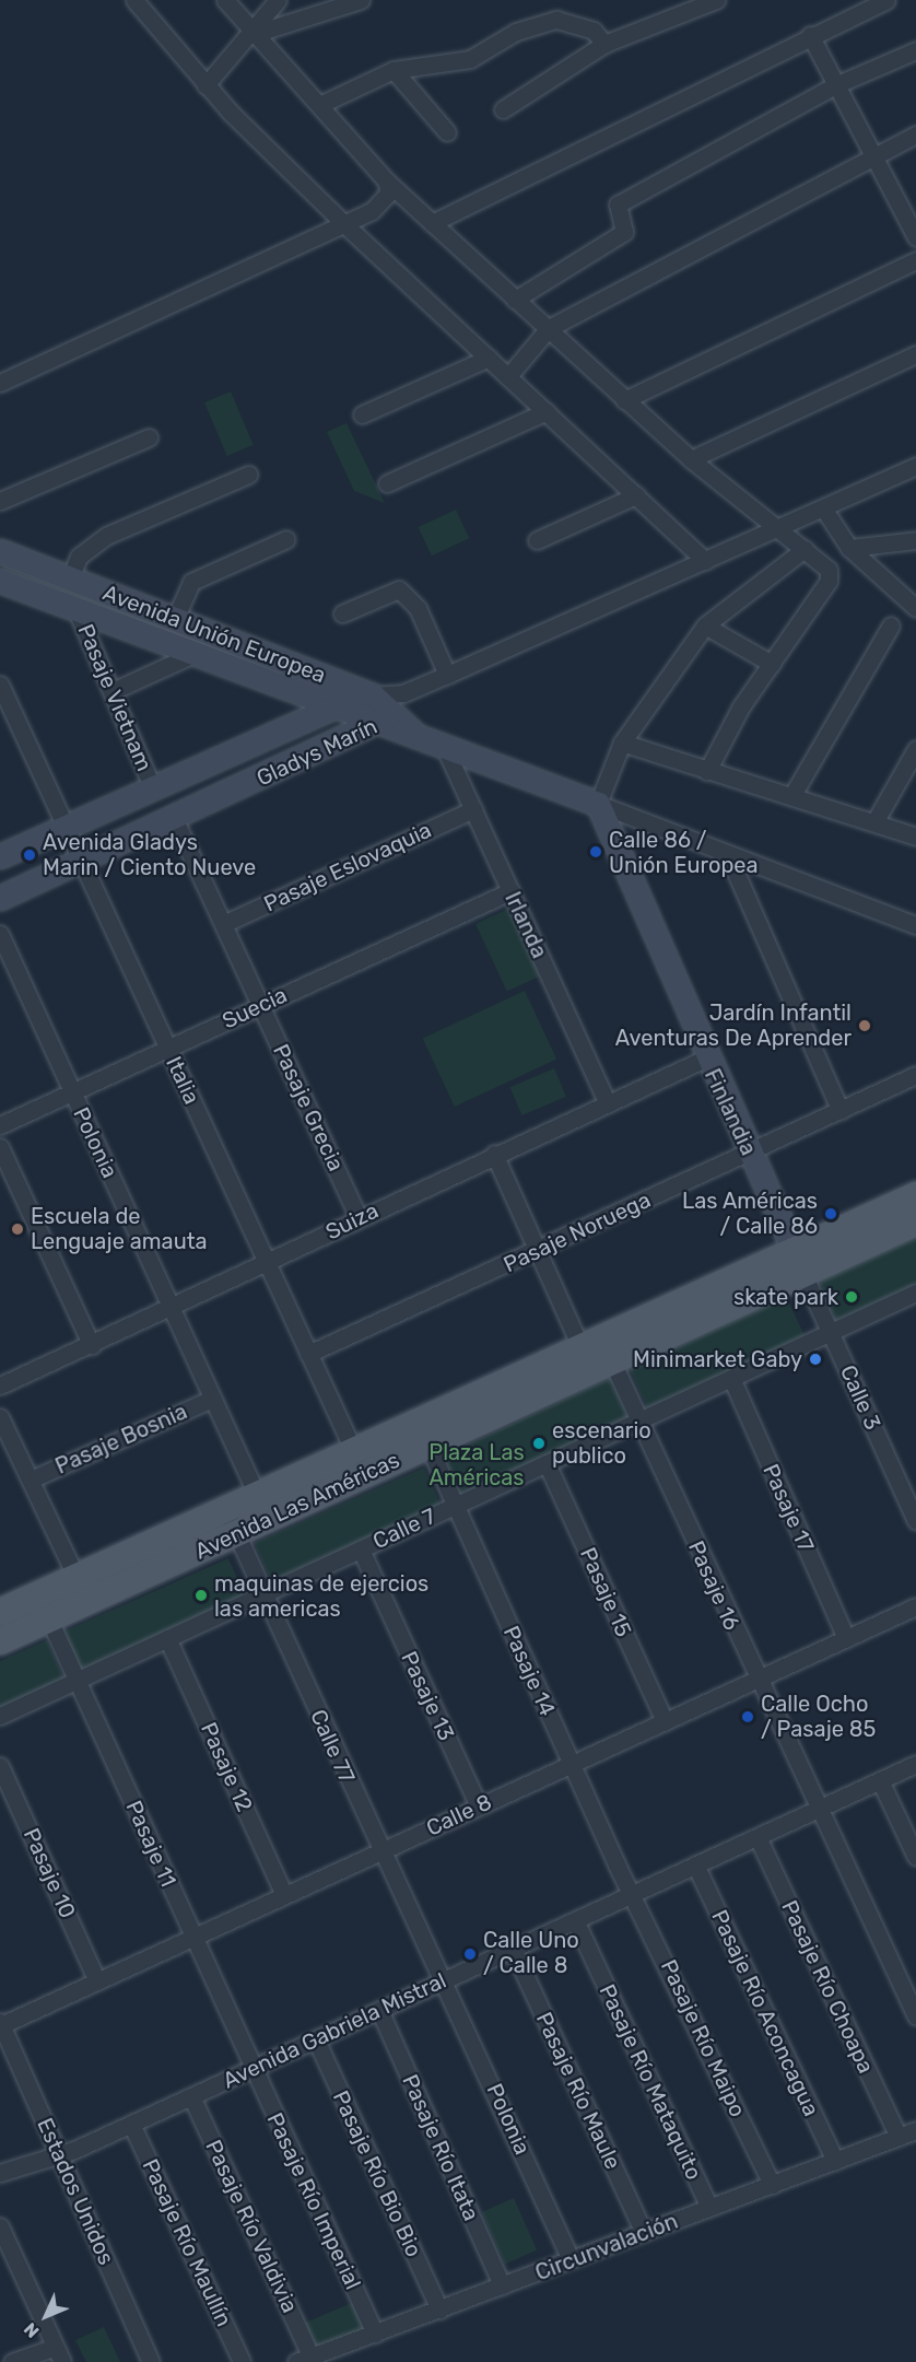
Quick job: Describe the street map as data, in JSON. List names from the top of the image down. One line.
{"streets":{"main road":["Avenida Las Américas"],"street":["Avenida Unión Europea","Pasaje Vietnam","Gladys Marín","Pasaje Eslovaquia","Irlanda","Suecia","Italia","Pasaje Grecia","Finlandia","Polonia","Suiza","Pasaje Noruega","Calle 3","Pasaje Bosnia","Pasaje 17","Calle 7","Pasaje 16","Pasaje 15","Pasaje 14","Pasaje 13","Calle 77","Pasaje 12","Calle 8","Pasaje 11","Pasaje 10","Pasaje Río Choapa","Pasaje Río Aconcagua","Avenida Gabriela Mistral","Pasaje Río Maipo","Pasaje Río Mataquito","Pasaje Río Maule","Pasaje Río Itata","Pasaje Río Bio Bio","Estados Unidos","Pasaje Río Imperial","Pasaje Río Valdivia","Pasaje Río Maullín","Circunvalación"]},"crossings":[["Avenida Unión Europea","Pasaje Vietnam"],["Avenida Unión Europea","Gladys Marín"],["Avenida Unión Europea","Irlanda"],["Avenida Unión Europea","Finlandia"],["Pasaje Vietnam","Gladys Marín"],["Gladys Marín","Italia"],["Gladys Marín","Pasaje Grecia"],["Pasaje Eslovaquia","Irlanda"],["Pasaje Eslovaquia","Pasaje Grecia"],["Irlanda","Suecia"],["Irlanda","Suiza"],["Suecia","Italia"],["Suecia","Pasaje Grecia"],["Suecia","Polonia"],["Italia","Suiza"],["Italia","Pasaje Noruega"],["Italia","Avenida Las Américas"],["Pasaje Grecia","Suiza"],["Finlandia","Suiza"],["Finlandia","Pasaje Noruega"],["Finlandia","Calle 3"],["Finlandia","Avenida Las Américas"],["Polonia","Suiza"],["Polonia","Pasaje Bosnia"],["Polonia","Avenida Las Américas"],["Polonia","Calle 77"],["Polonia","Avenida Gabriela Mistral"],["Polonia","Circunvalación"],["Calle 3","Avenida Las Américas"],["Calle 3","Calle 7"],["Avenida Las Américas","Pasaje 16"],["Avenida Las Américas","Pasaje 14"],["Avenida Las Américas","Calle 77"],["Avenida Las Américas","Pasaje 11"],["Pasaje 17","Calle 7"],["Pasaje 17","Calle 8"],["Calle 7","Pasaje 16"],["Calle 7","Pasaje 15"],["Calle 7","Pasaje 14"],["Calle 7","Pasaje 13"],["Calle 7","Calle 77"],["Calle 7","Pasaje 12"],["Calle 7","Pasaje 11"],["Pasaje 16","Calle 8"],["Pasaje 16","Avenida Gabriela Mistral"],["Pasaje 15","Calle 8"],["Pasaje 14","Calle 8"],["Pasaje 14","Avenida Gabriela Mistral"],["Pasaje 14","Pasaje Río Maipo"],["Pasaje 13","Calle 8"],["Calle 77","Calle 8"],["Calle 77","Avenida Gabriela Mistral"],["Pasaje 12","Calle 8"],["Calle 8","Pasaje 11"],["Calle 8","Pasaje 10"],["Calle 8","Estados Unidos"],["Pasaje 11","Avenida Gabriela Mistral"],["Pasaje 11","Pasaje Río Imperial"],["Pasaje Río Choapa","Avenida Gabriela Mistral"],["Pasaje Río Choapa","Circunvalación"],["Pasaje Río Aconcagua","Avenida Gabriela Mistral"],["Pasaje Río Aconcagua","Circunvalación"],["Avenida Gabriela Mistral","Pasaje Río Maipo"],["Avenida Gabriela Mistral","Pasaje Río Mataquito"],["Avenida Gabriela Mistral","Pasaje Río Maule"],["Avenida Gabriela Mistral","Pasaje Río Itata"],["Avenida Gabriela Mistral","Pasaje Río Bio Bio"],["Avenida Gabriela Mistral","Estados Unidos"],["Avenida Gabriela Mistral","Pasaje Río Imperial"],["Avenida Gabriela Mistral","Pasaje Río Valdivia"],["Avenida Gabriela Mistral","Pasaje Río Maullín"],["Pasaje Río Maipo","Circunvalación"],["Pasaje Río Mataquito","Circunvalación"],["Pasaje Río Maule","Circunvalación"],["Pasaje Río Itata","Circunvalación"],["Pasaje Río Bio Bio","Circunvalación"],["Pasaje Río Imperial","Circunvalación"],["Pasaje Río Valdivia","Circunvalación"]],"parks":["Plaza Las Américas"],"places":["Calle 86 / Unión Europea","Avenida Gladys Marin / Ciento Nueve","Jardín Infantil Aventuras De Aprender","Las Américas / Calle 86","Escuela de Lenguaje amauta","skate park","Minimarket Gaby","escenario publico","maquinas de ejercios las americas","Calle Ocho / Pasaje 85","Calle Uno / Calle 8"],"north":"bottom left"}
